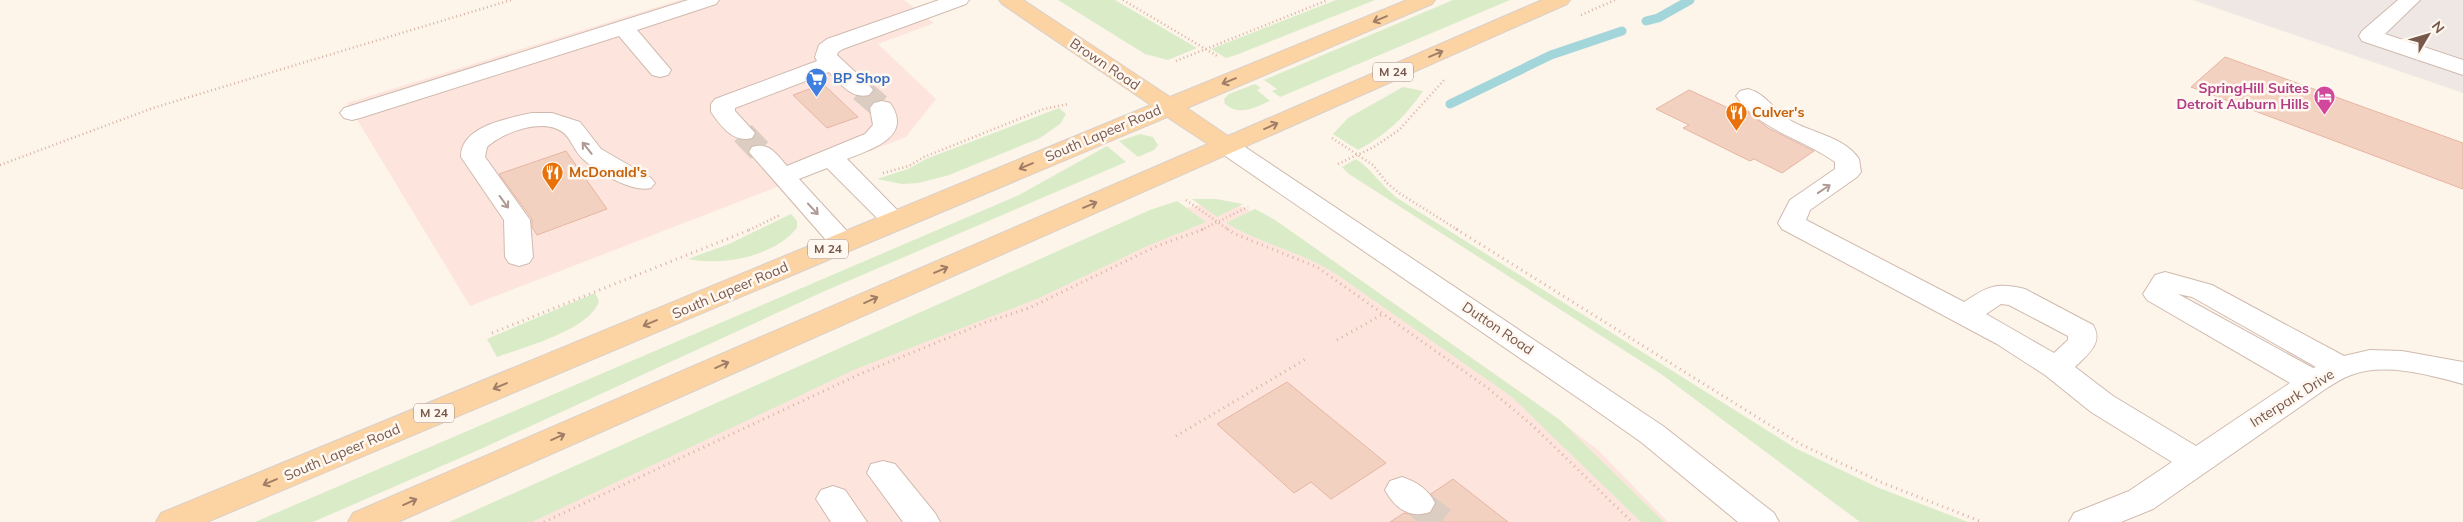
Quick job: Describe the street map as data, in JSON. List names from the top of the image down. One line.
{"streets":{"main road":["Brown Road","M 24","South Lapeer Road"],"street":["Dutton Road","Interpark Drive"]},"crossings":[["Brown Road","M 24"],["Brown Road","South Lapeer Road"],["Brown Road","Dutton Road"],["M 24","Dutton Road"]],"places":{"supermarket":["BP Shop"],"hotel":["SpringHill Suites Detroit Auburn Hills"],"restaurant":["Culver's","McDonald's"]},"north":"top right"}
